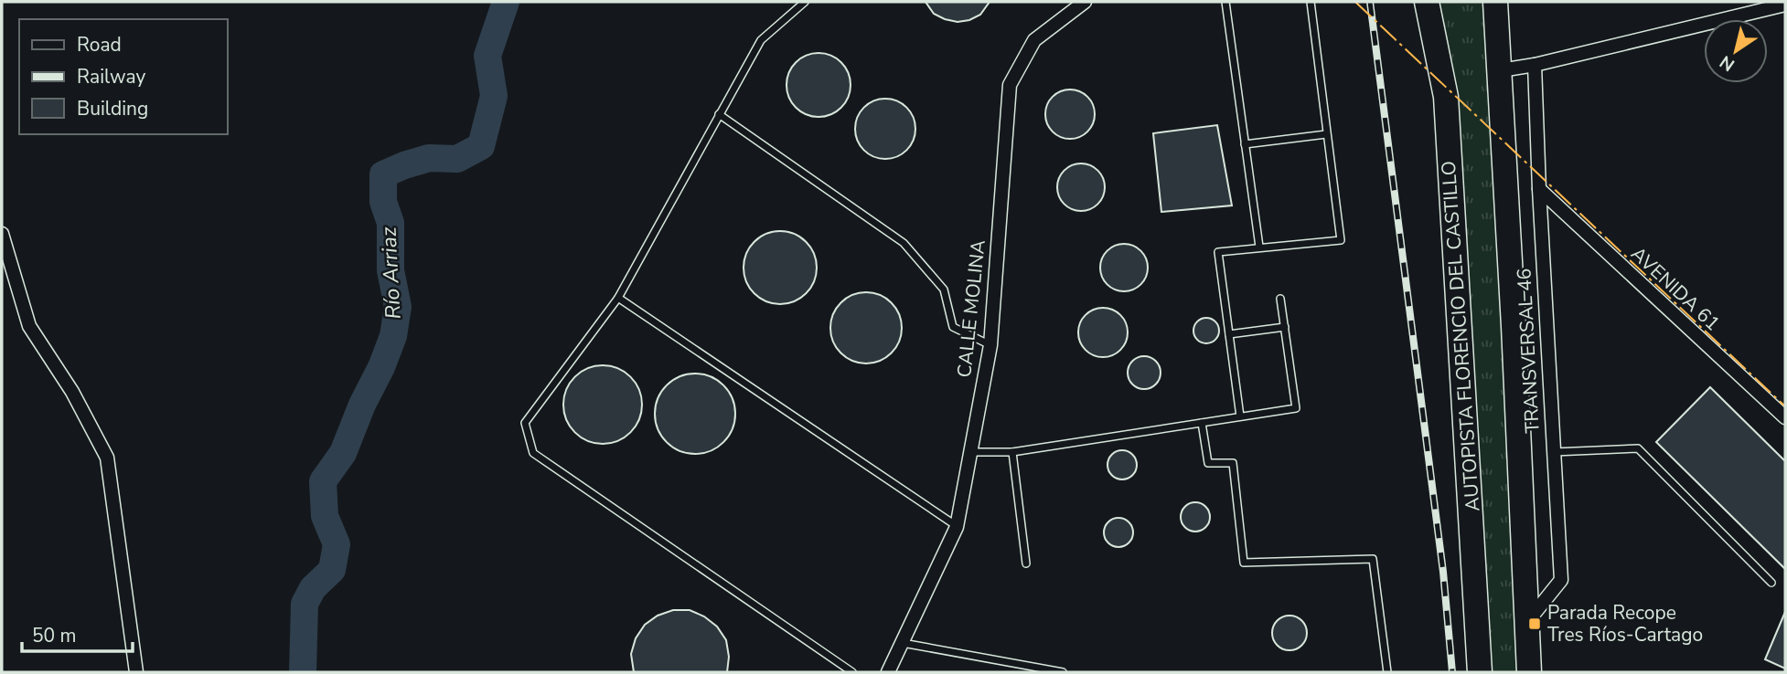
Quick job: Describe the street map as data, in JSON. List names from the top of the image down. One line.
{"streets":{"highway":["AUTOPISTA FLORENCIO DEL CASTILLO"],"street":["AVENIDA 61","CALLE MOLINA","TRANSVERSAL 46"]},"crossings":[["AVENIDA 61","TRANSVERSAL 46"]],"water":["Río Arriaz"],"places":{"transit":["Parada Recope Tres Ríos-Cartago"]},"legend":["Road","Railway","Building"],"scale_bar":"50 m","north":"bottom left"}
